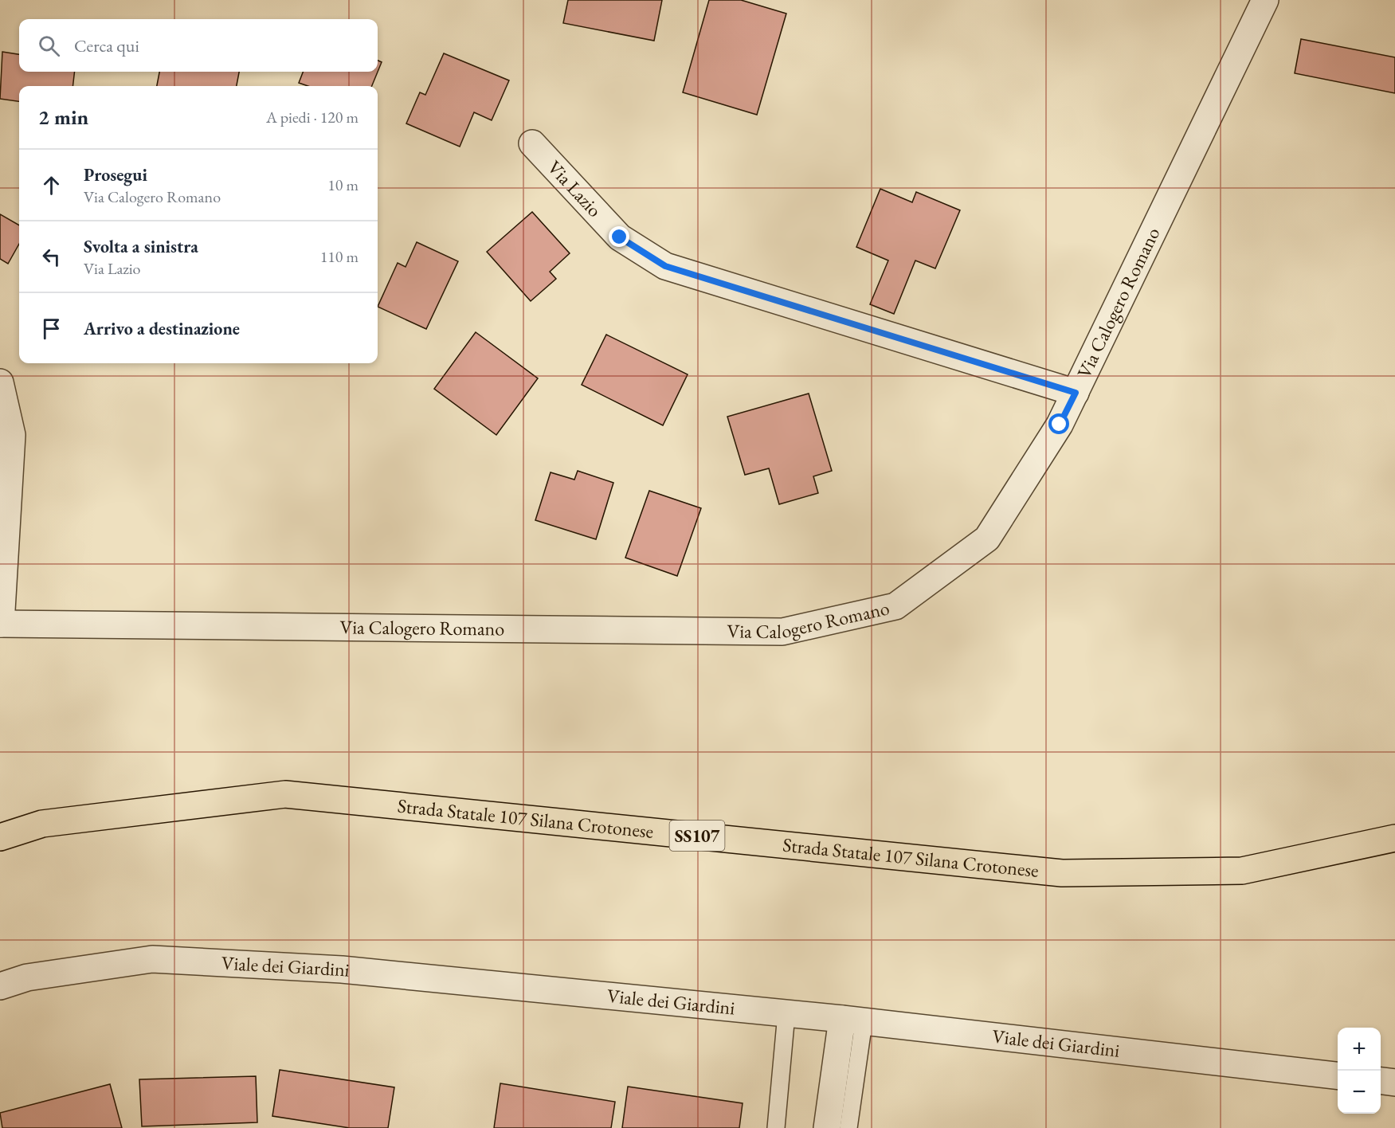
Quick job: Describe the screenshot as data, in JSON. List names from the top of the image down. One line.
{"streets":{"highway":["Strada Statale 107 Silana Crotonese","SS107"],"street":["Via Lazio","Via Calogero Romano","Viale dei Giardini"]},"crossings":[["Via Lazio","Via Calogero Romano"]],"page":{"search":"Cerca qui","heading":["2 min","A piedi · 120 m"],"list":[["Prosegui","Via Calogero Romano","10 m"],["Svolta a sinistra","Via Lazio","110 m"],"Arrivo a destinazione"],"map_buttons":["+","−"]}}
